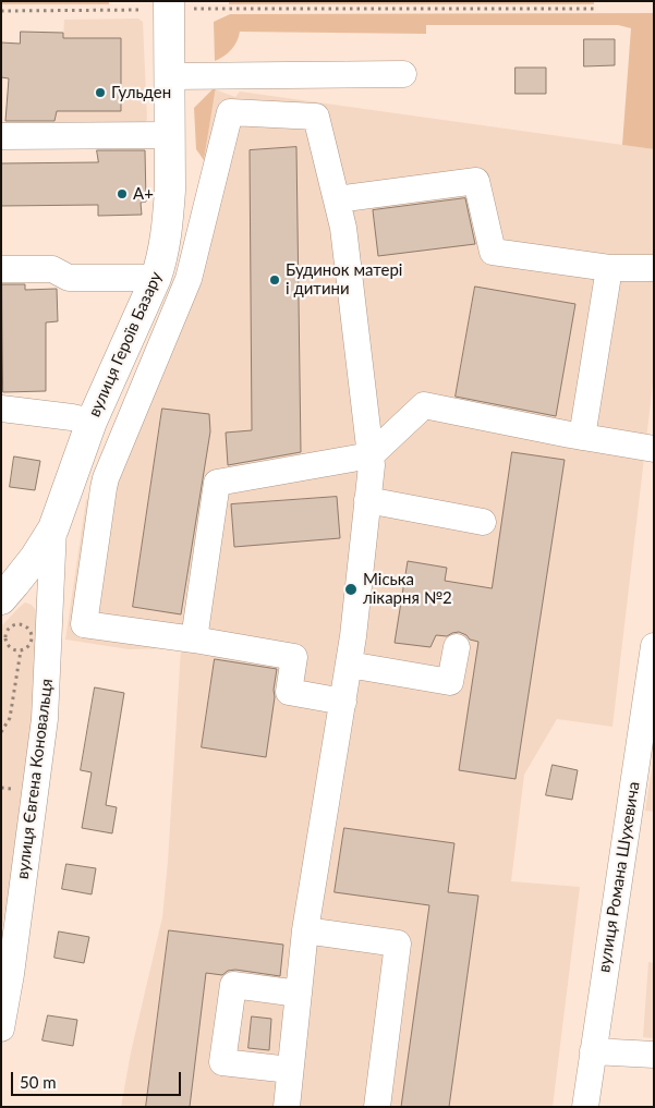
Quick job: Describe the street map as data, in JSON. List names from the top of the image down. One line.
{"streets":{"main road":["вулиця Героїв Базару"],"street":["вулиця Євгена Коновальця","вулиця Романа Шухевича"]},"crossings":[["вулиця Героїв Базару","вулиця Євгена Коновальця"]],"places":["Гульден","A+","Будинок матері і дитини","Міська лікарня №2"],"scale_bar":"50 m"}
